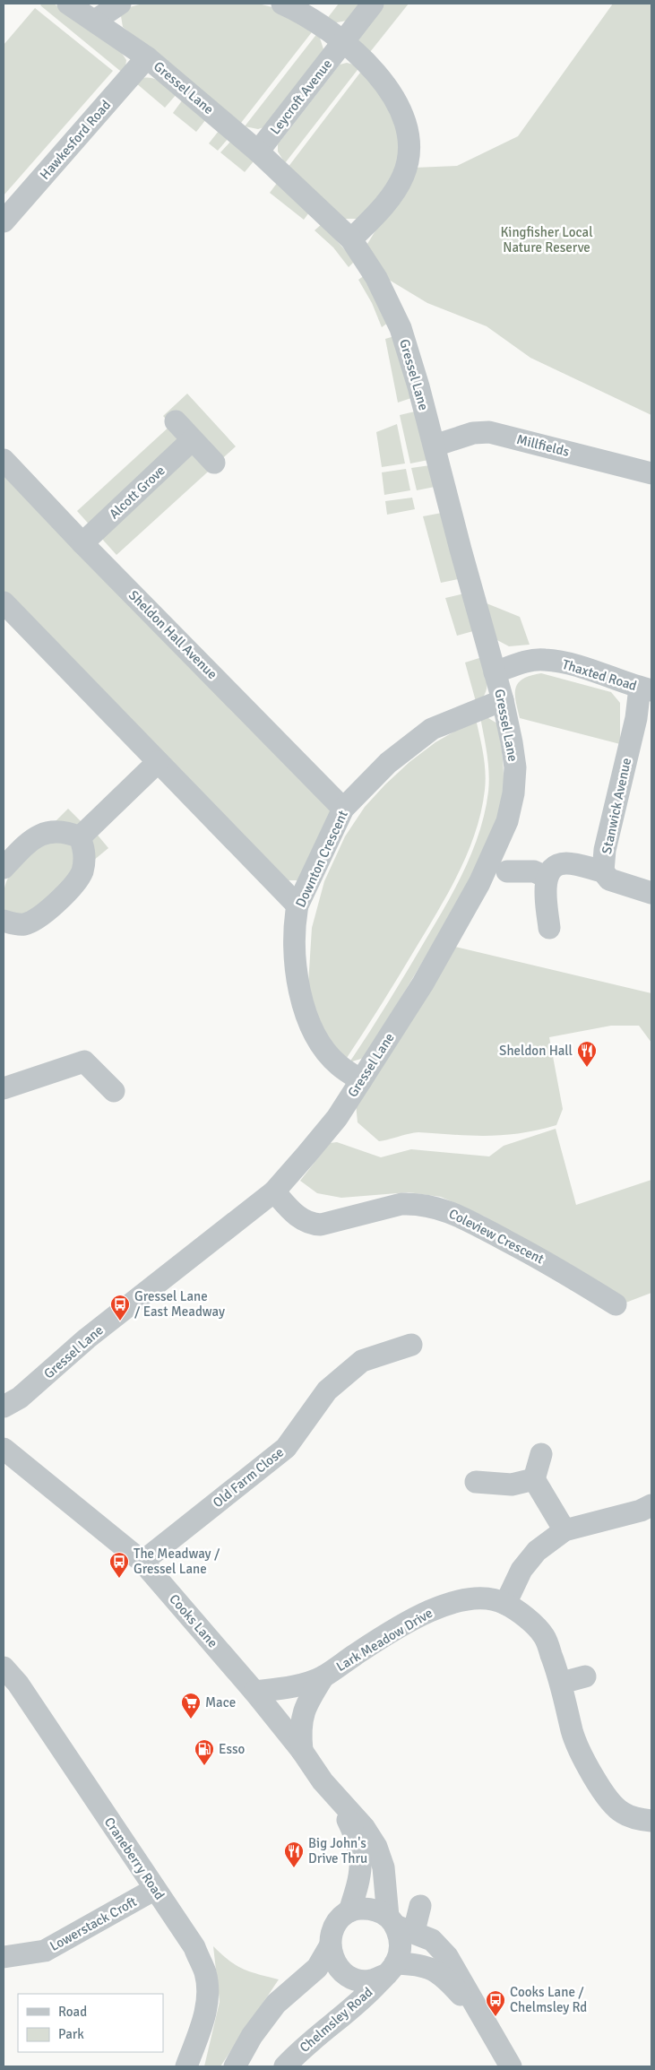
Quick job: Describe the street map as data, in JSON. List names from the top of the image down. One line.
{"streets":{"street":["Gressel Lane","Leycroft Avenue","Hawkesford Road","Millfields","Alcott Grove","Sheldon Hall Avenue","Thaxted Road","Stanwick Avenue","Downton Crescent","Coleview Crescent","Old Farm Close","Cooks Lane","Lark Meadow Drive","Craneberry Road","Lowerstack Croft","Chelmsley Road"]},"crossings":[["Gressel Lane","Leycroft Avenue"],["Gressel Lane","Hawkesford Road"],["Gressel Lane","Millfields"],["Gressel Lane","Thaxted Road"],["Gressel Lane","Downton Crescent"],["Gressel Lane","Coleview Crescent"],["Alcott Grove","Sheldon Hall Avenue"],["Sheldon Hall Avenue","Downton Crescent"],["Thaxted Road","Stanwick Avenue"],["Old Farm Close","Cooks Lane"],["Cooks Lane","Lark Meadow Drive"],["Cooks Lane","Chelmsley Road"],["Craneberry Road","Lowerstack Croft"]],"parks":["Kingfisher Local Nature Reserve"],"places":{"restaurant":["Sheldon Hall","Big John's Drive Thru"],"bus stop":["Gressel Lane / East Meadway","The Meadway / Gressel Lane","Cooks Lane / Chelmsley Rd"],"supermarket":["Mace"],"fuel station":["Esso"]},"legend":["Road","Park"]}
